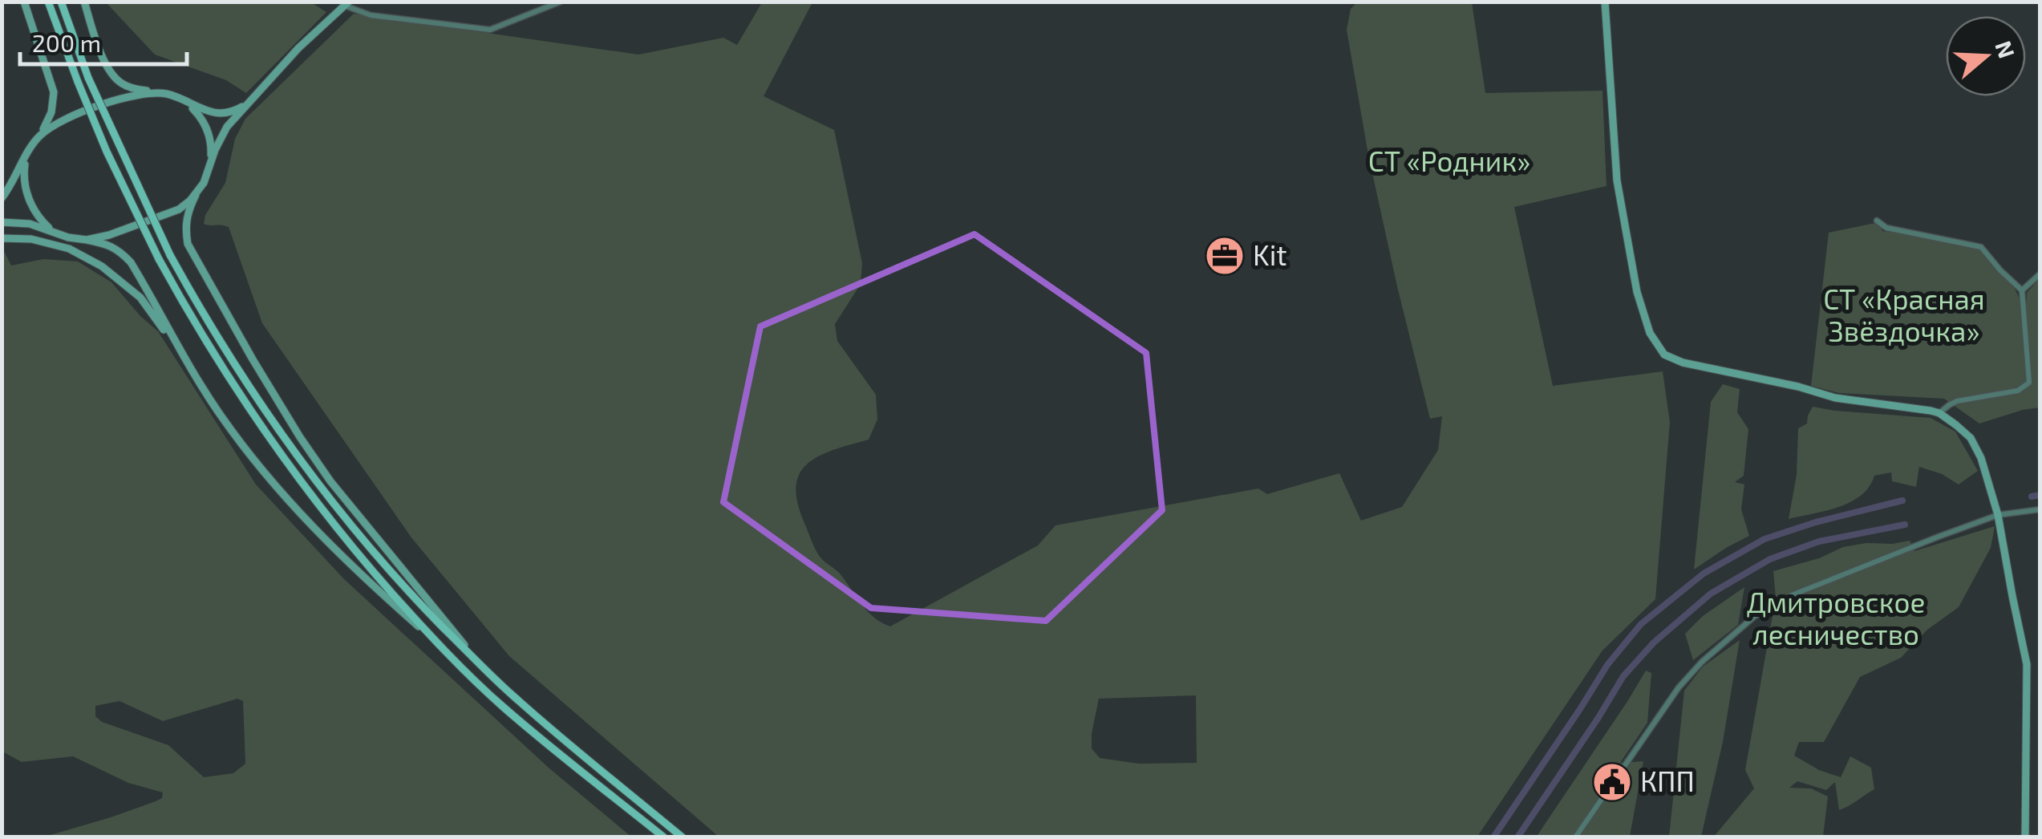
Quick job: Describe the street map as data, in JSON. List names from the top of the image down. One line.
{"parks":["СТ «Родник»","СТ «Красная Звёздочка»","Дмитровское лесничество"],"places":{"office":["Kit"],"public building":["КПП"]},"scale_bar":"200 m","north":"right"}
